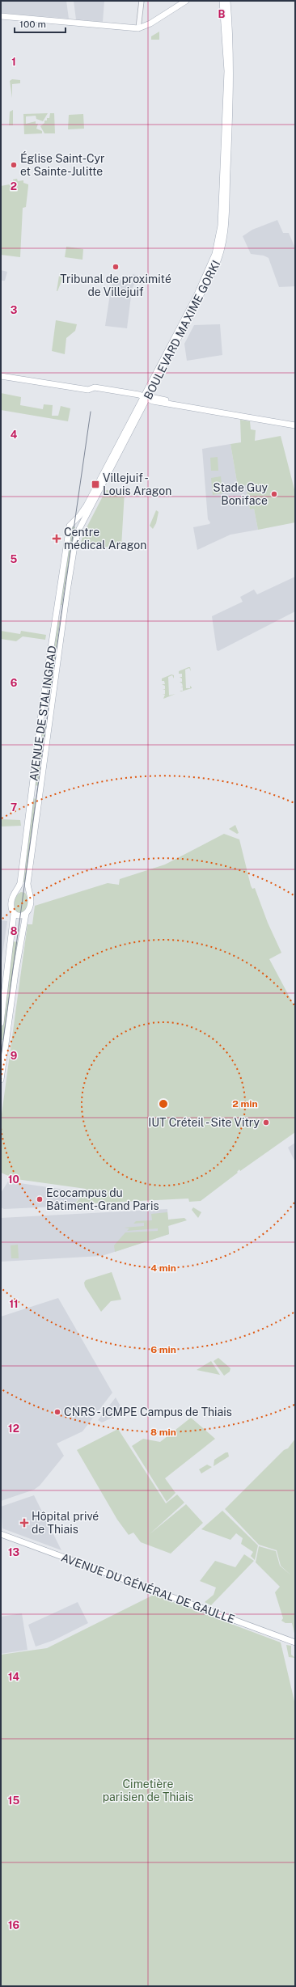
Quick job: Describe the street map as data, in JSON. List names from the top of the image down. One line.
{"streets":{"main road":["BOULEVARD MAXIME GORKI","AVENUE DE STALINGRAD","AVENUE DU GÉNÉRAL DE GAULLE"]},"crossings":[["BOULEVARD MAXIME GORKI","AVENUE DE STALINGRAD"]],"parks":["Cimetière parisien de Thiais"],"places":{"other":["Église Saint-Cyr et Sainte-Julitte","Tribunal de proximité de Villejuif","Stade Guy Boniface","IUT Créteil - Site Vitry","Ecocampus du Bâtiment-Grand Paris","CNRS - ICMPE Campus de Thiais"],"transit":["Villejuif - Louis Aragon"],"health":["Centre médical Aragon","Hôpital privé de Thiais"]},"scale_bar":"100 m","grid":{"columns":["B"],"rows":["1","2","3","4","5","6","7","8","9","10","11","12","13","14","15","16"]},"rings":["2 min","4 min","6 min","8 min"]}
